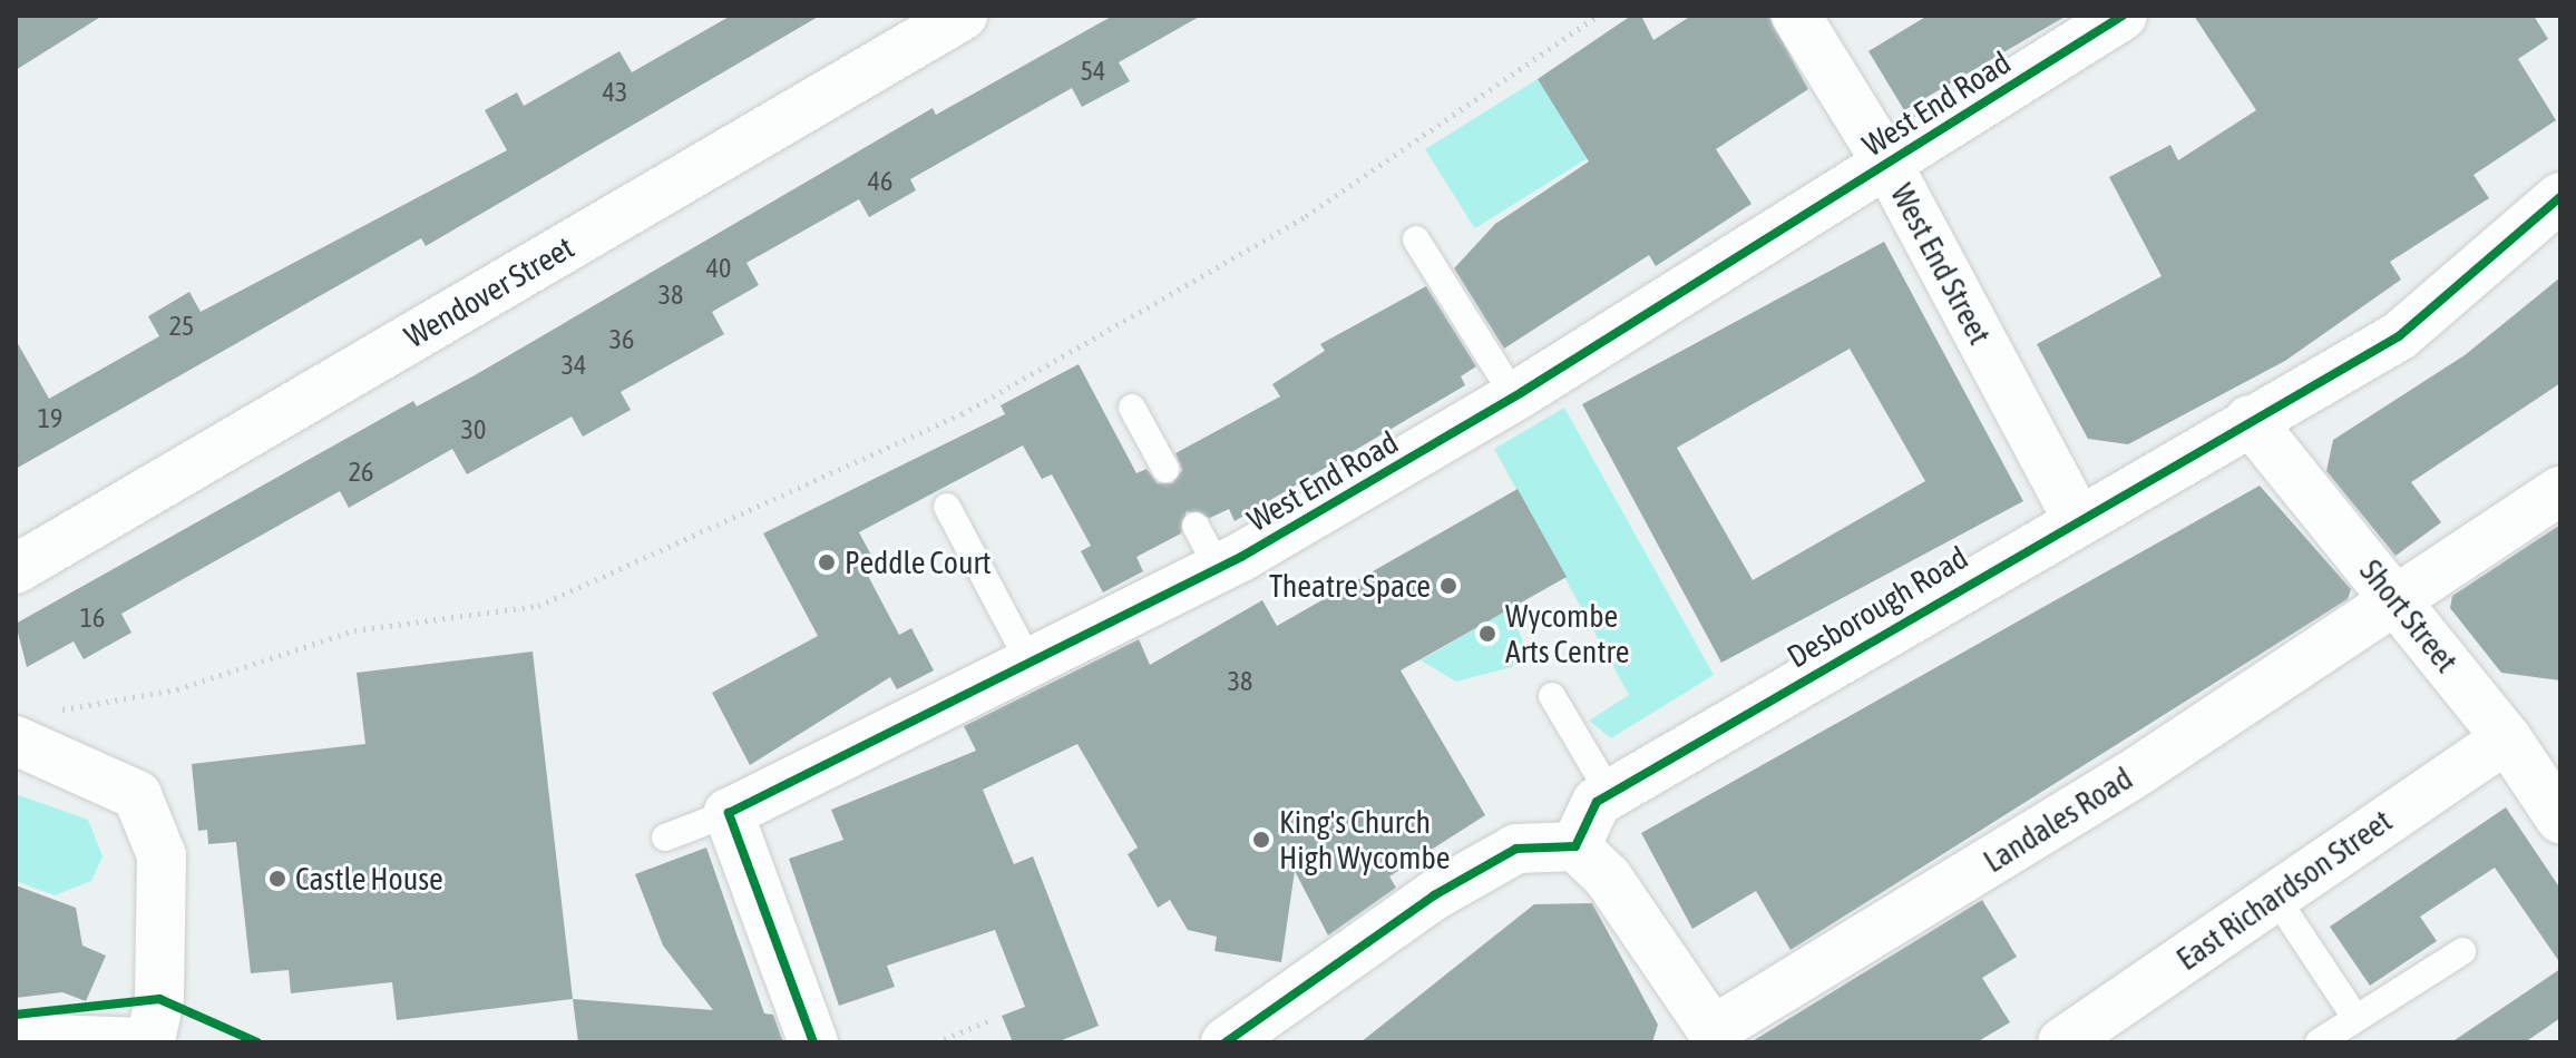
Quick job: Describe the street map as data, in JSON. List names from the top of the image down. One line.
{"streets":{"street":["West End Road","West End Street","Wendover Street","Desborough Road","Short Street","Landales Road","East Richardson Street"]},"crossings":[["West End Road","West End Street"],["West End Street","Desborough Road"],["Desborough Road","Short Street"],["Short Street","Landales Road"],["Short Street","East Richardson Street"]],"places":["Peddle Court","Theatre Space","Wycombe Arts Centre","King's Church High Wycombe","Castle House"],"house_numbers":["54","43","46","40","38","25","36","34","19","30","26","16","38"]}
